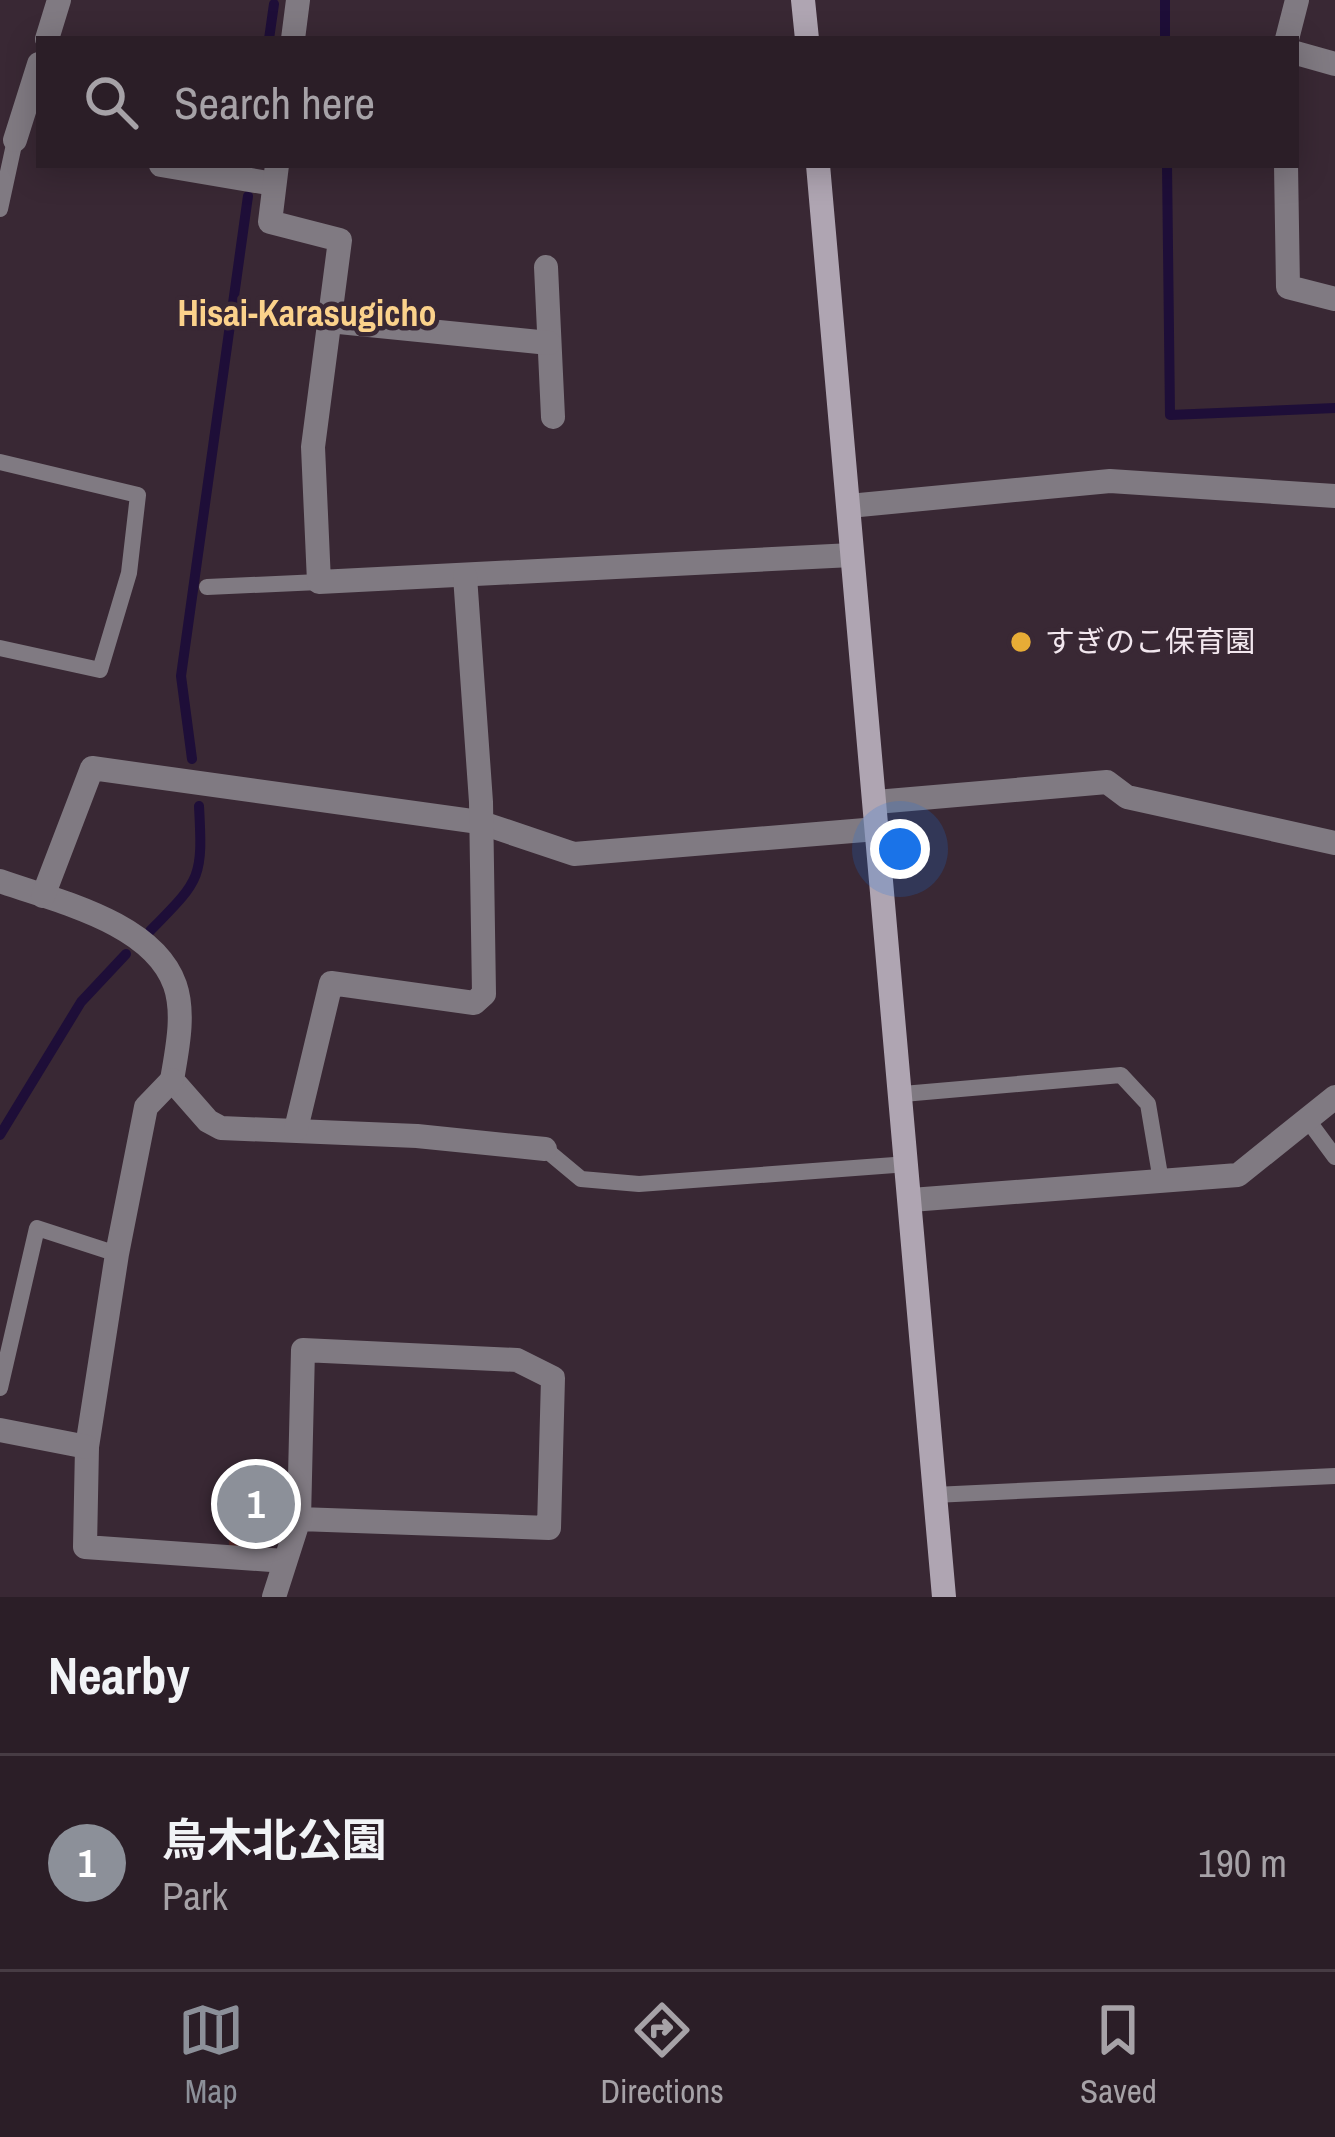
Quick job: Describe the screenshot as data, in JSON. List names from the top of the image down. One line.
{"districts":["Hisai-Karasugicho"],"places":["すぎのこ保育園"],"page":{"search":"Search here","pins":"1","heading":"Nearby","list":[{"mark":"1","name":"烏木北公園","note":"Park","value":"190 m"}],"nav":["Map","Directions","Saved"]}}
